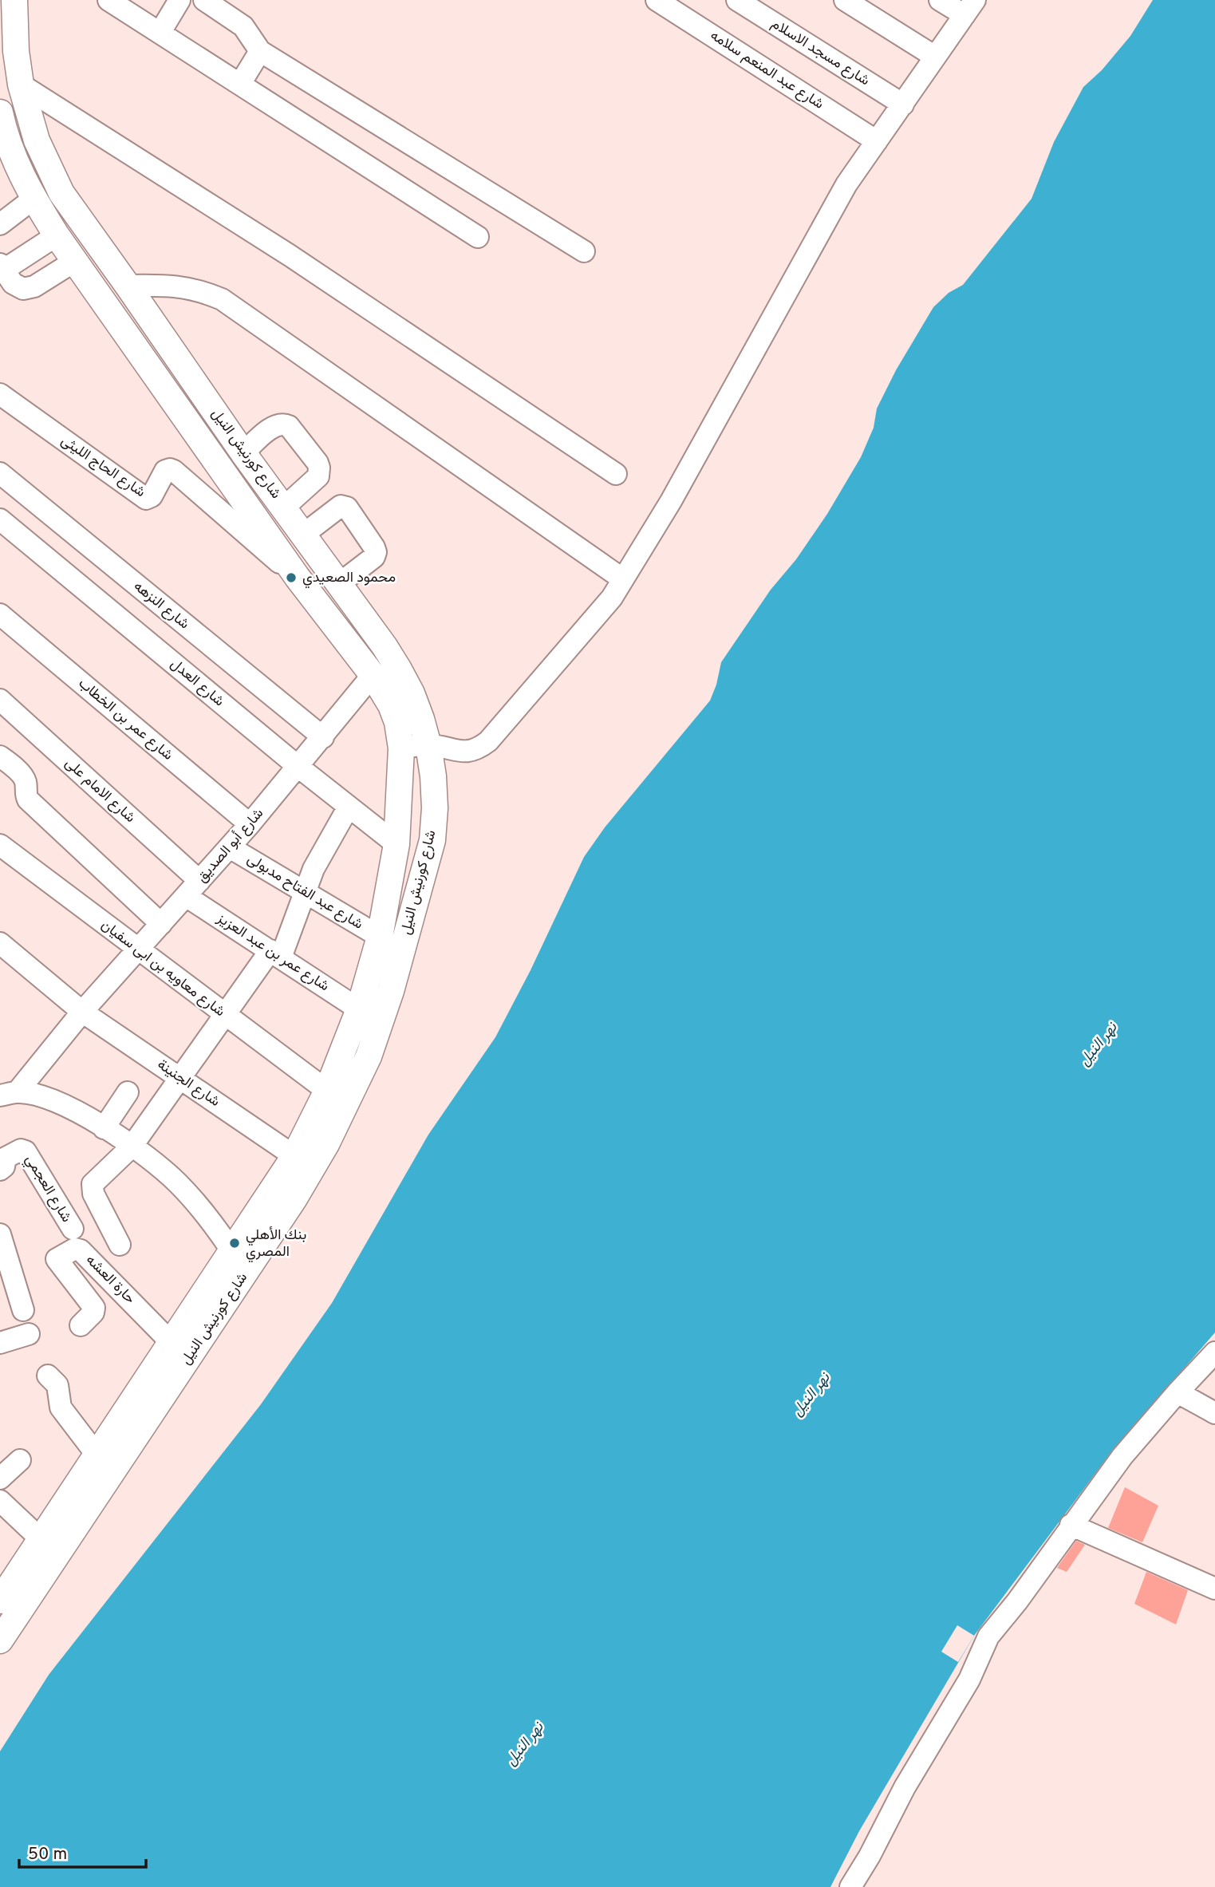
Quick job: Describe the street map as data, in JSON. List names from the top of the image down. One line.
{"streets":{"main road":["شارع كورنيش النيل"],"street":["شارع مسجد الاسلام","شارع عبد المنعم سلامه","شارع الحاج الليثى","شارع النزهه","شارع العدل","شارع عمر بن الخطاب","شارع الامام على","شارع أبو الصديق","شارع عبد الفتاح مدبولى","شارع عمر بن عبد العزيز","شارع معاويه بن ابى سفيان","شارع الجنينة","شارع العجمي","حارة العشه"]},"crossings":[["شارع كورنيش النيل","شارع الحاج الليثى"],["شارع كورنيش النيل","شارع العدل"],["شارع كورنيش النيل","شارع أبو الصديق"],["شارع كورنيش النيل","شارع عبد الفتاح مدبولى"],["شارع كورنيش النيل","شارع عمر بن عبد العزيز"],["شارع كورنيش النيل","شارع معاويه بن ابى سفيان"],["شارع كورنيش النيل","شارع الجنينة"],["شارع كورنيش النيل","حارة العشه"],["شارع النزهه","شارع أبو الصديق"],["شارع العدل","شارع أبو الصديق"],["شارع عمر بن الخطاب","شارع أبو الصديق"],["شارع الامام على","شارع أبو الصديق"],["شارع الامام على","شارع عمر بن عبد العزيز"],["شارع أبو الصديق","شارع عبد الفتاح مدبولى"],["شارع أبو الصديق","شارع عمر بن عبد العزيز"],["شارع أبو الصديق","شارع معاويه بن ابى سفيان"],["شارع أبو الصديق","شارع الجنينة"]],"water":["نهر النيل"],"places":["محمود الصعيدي","بنك الأهلي المصري"],"scale_bar":"50 m"}
